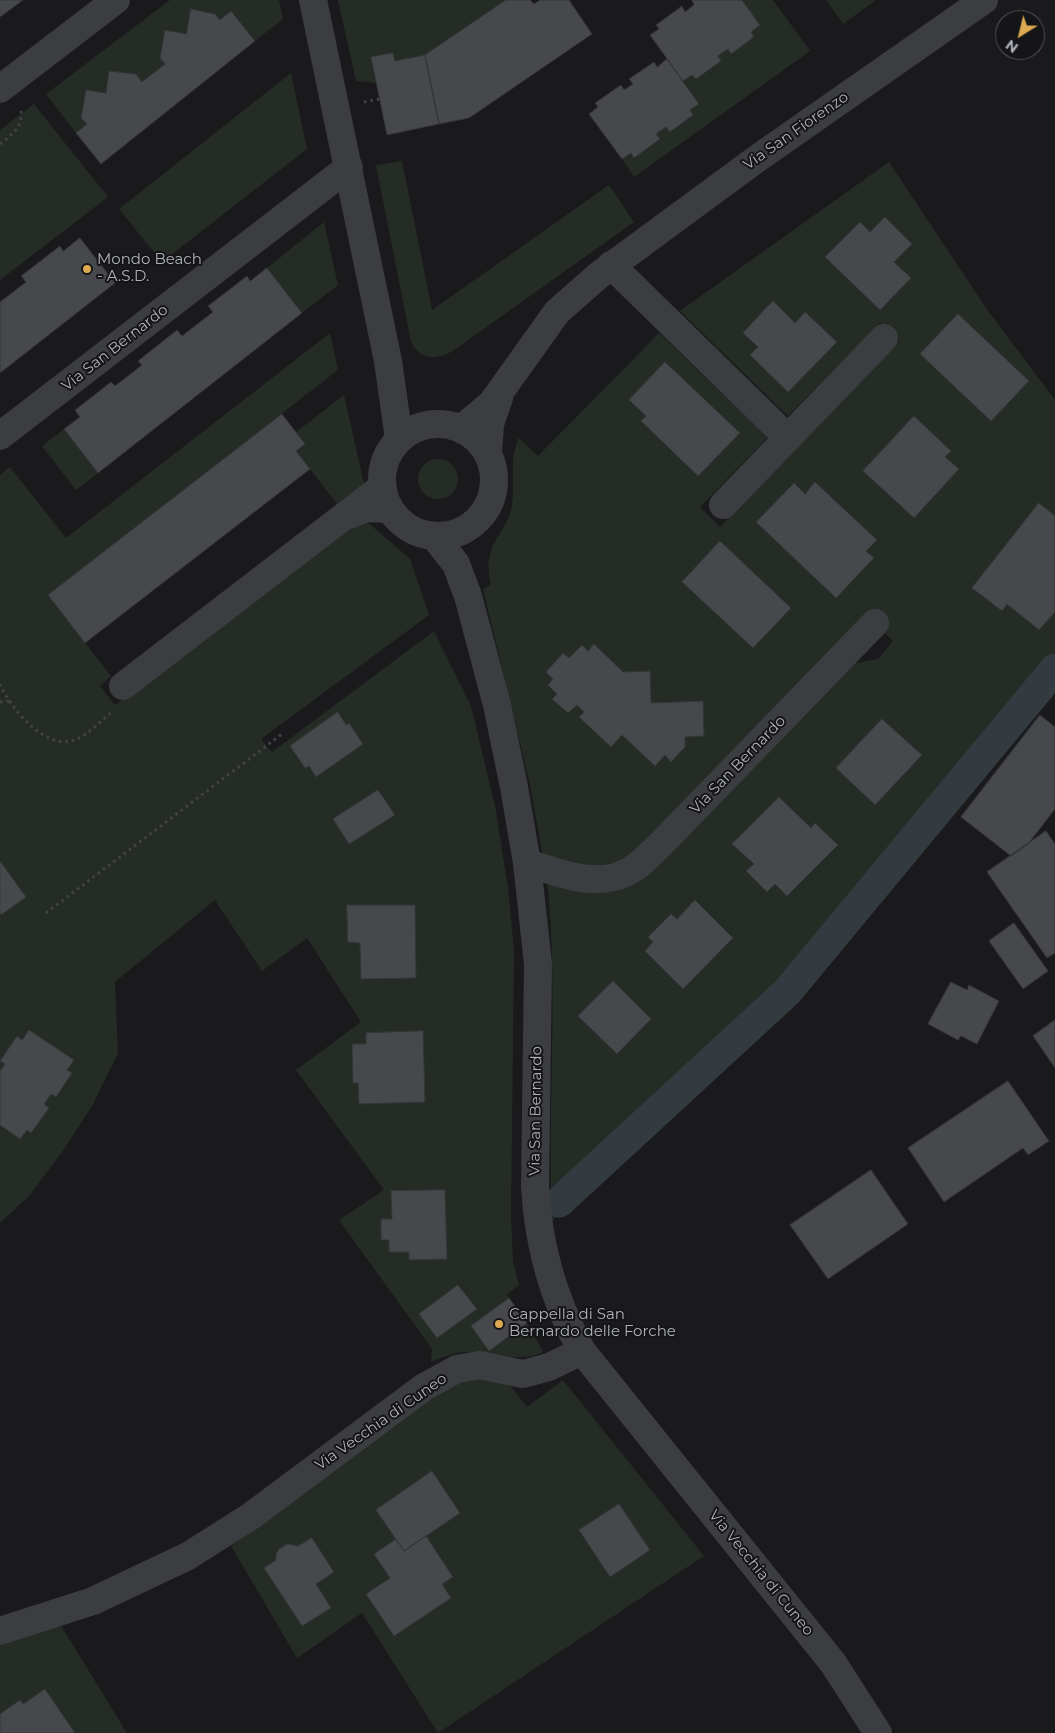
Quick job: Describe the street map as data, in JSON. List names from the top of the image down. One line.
{"streets":{"street":["Via San Fiorenzo","Via San Bernardo","Via Vecchia di Cuneo"]},"crossings":[["Via San Fiorenzo","Via San Bernardo"],["Via San Bernardo","Via Vecchia di Cuneo"]],"places":["Mondo Beach - A.S.D.","Cappella di San Bernardo delle Forche"],"north":"bottom left"}
